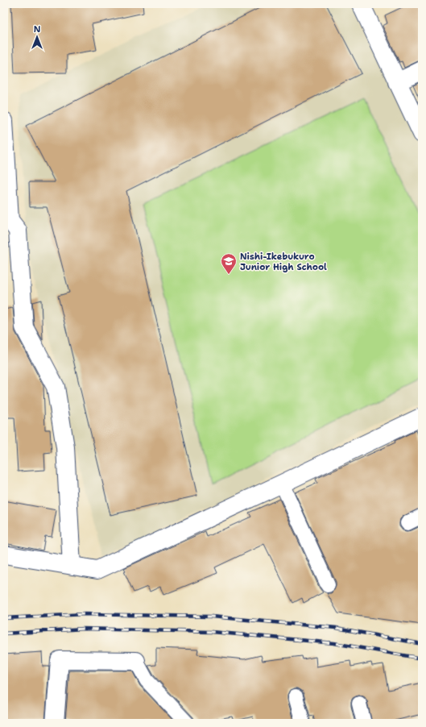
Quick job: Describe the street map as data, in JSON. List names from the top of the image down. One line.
{"places":{"school or university":["Nishi-Ikebukuro Junior High School"]},"north":"top"}
